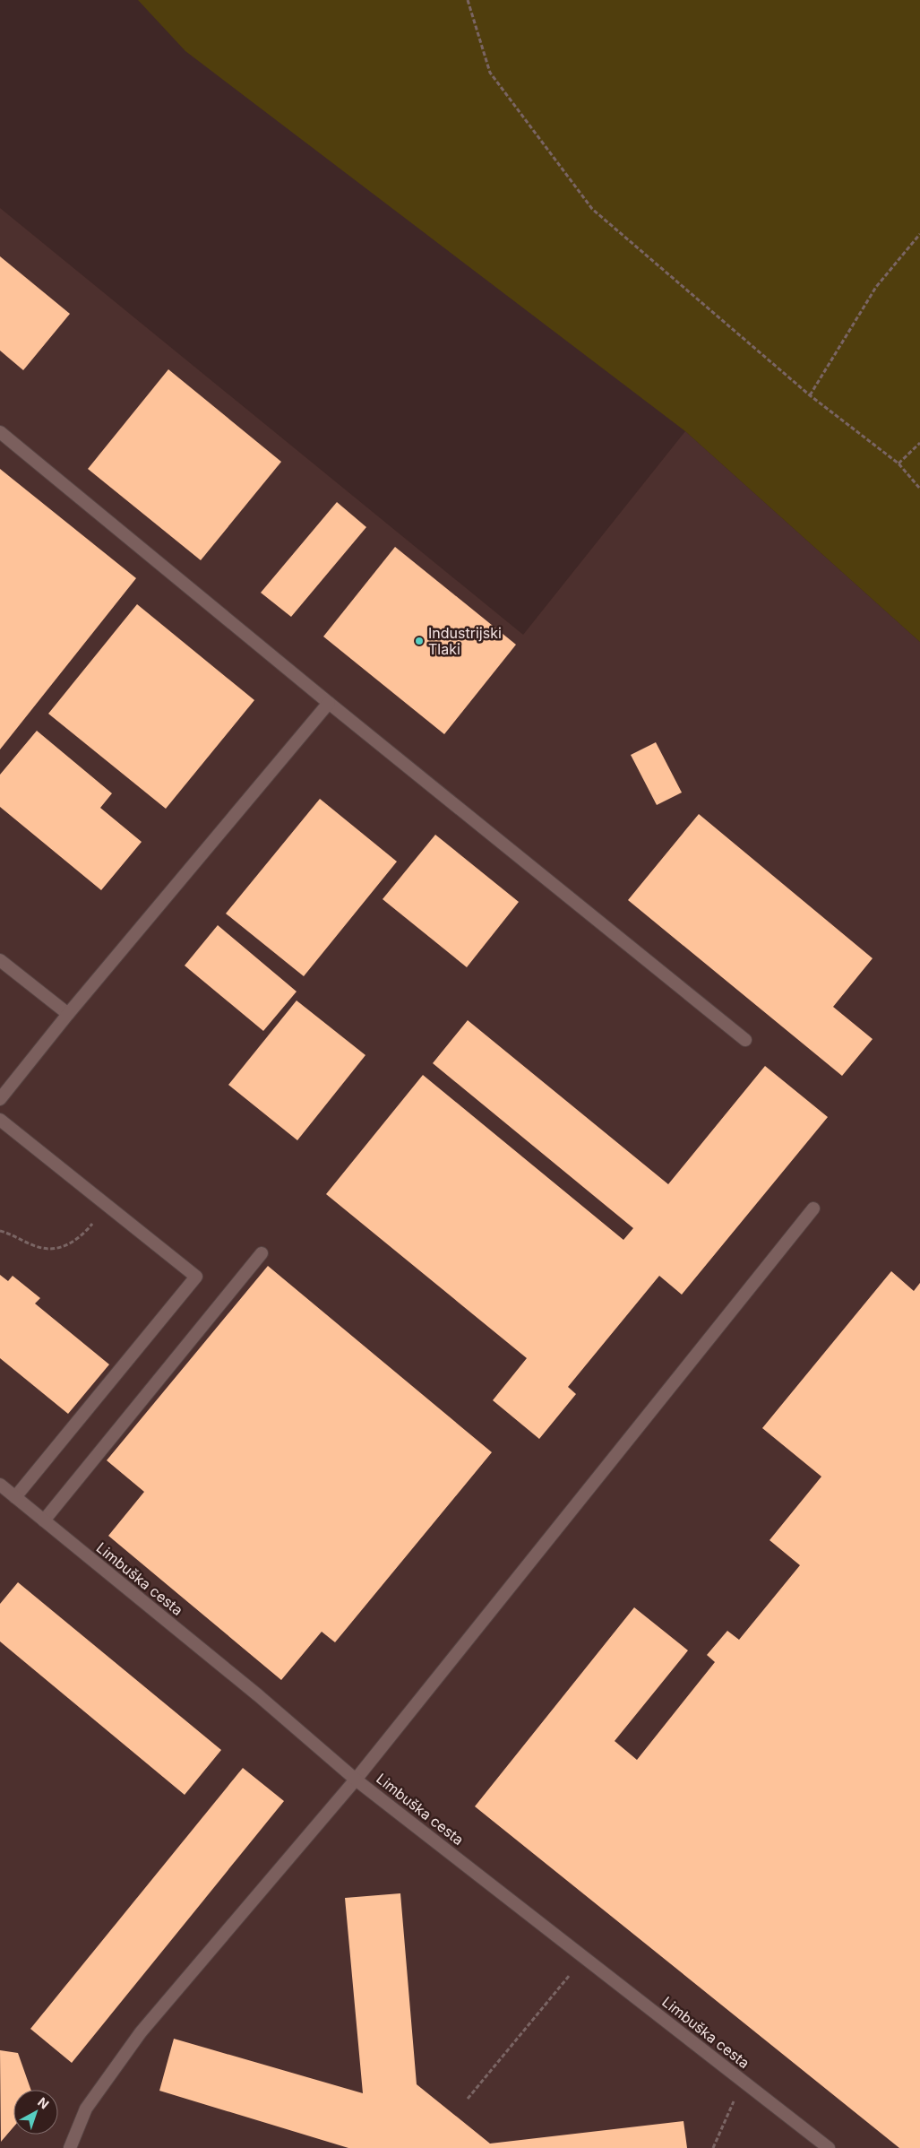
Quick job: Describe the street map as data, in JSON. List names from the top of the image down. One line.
{"streets":{"street":["Limbuška cesta"]},"places":["Industrijski Tlaki"],"north":"top right"}
